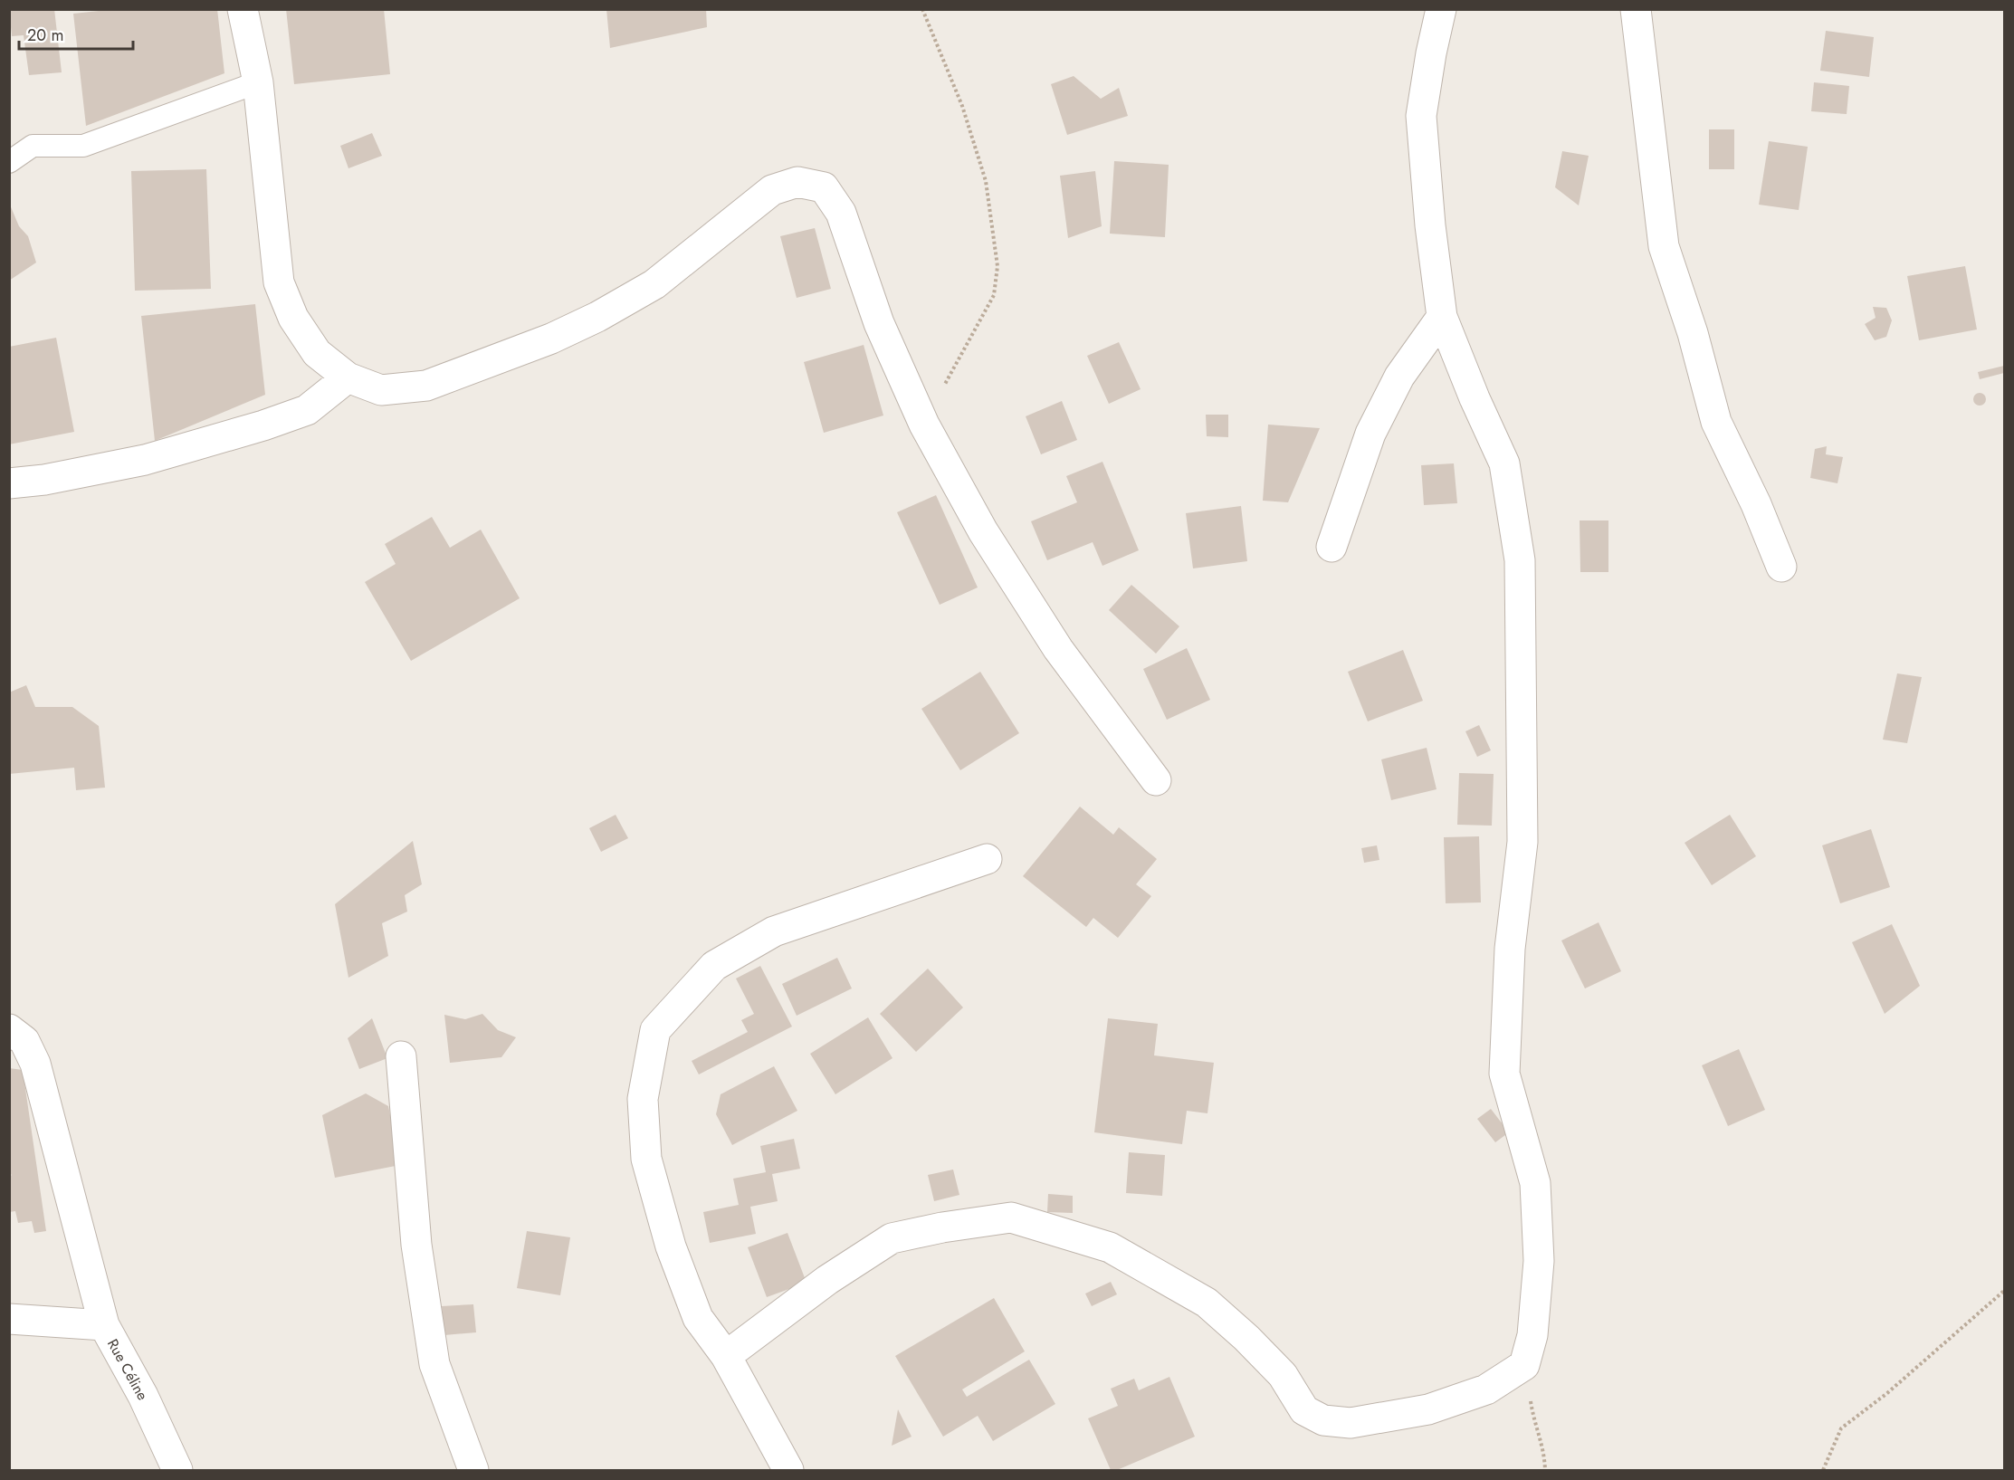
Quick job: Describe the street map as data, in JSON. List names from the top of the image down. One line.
{"streets":{"street":["Rue Céline"]},"scale_bar":"20 m"}
